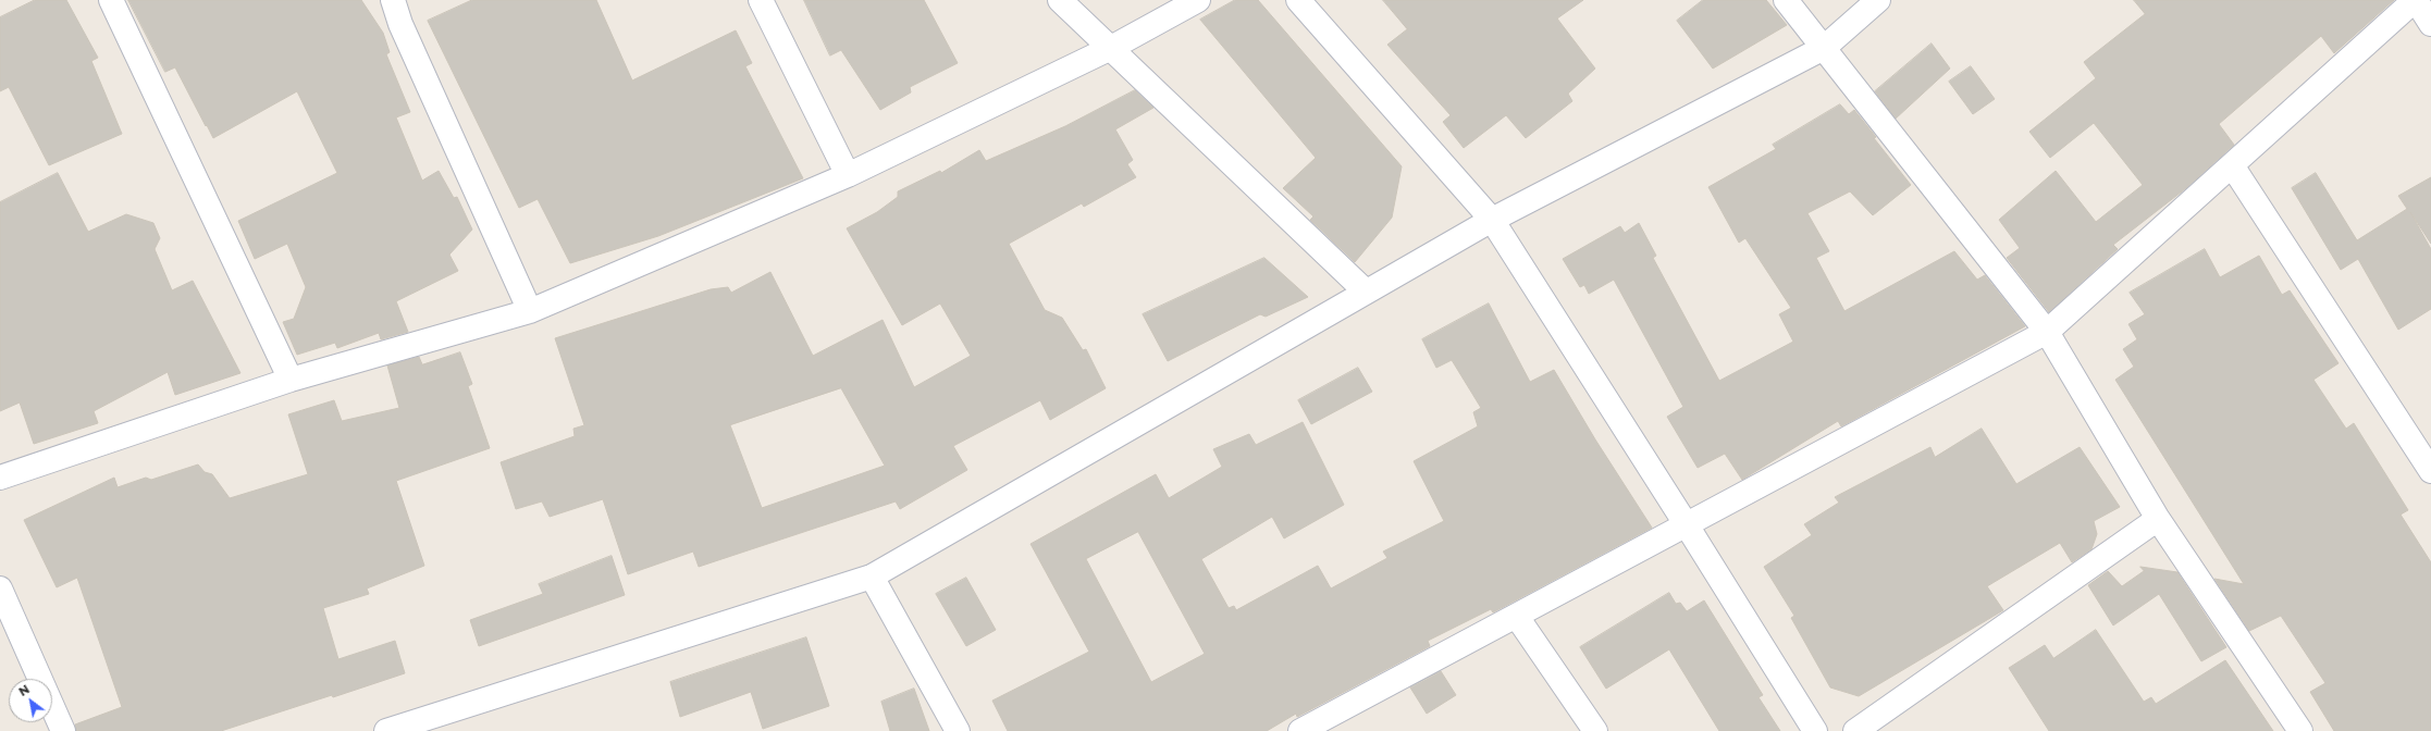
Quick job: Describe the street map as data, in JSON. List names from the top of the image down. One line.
{"north":"top left"}
